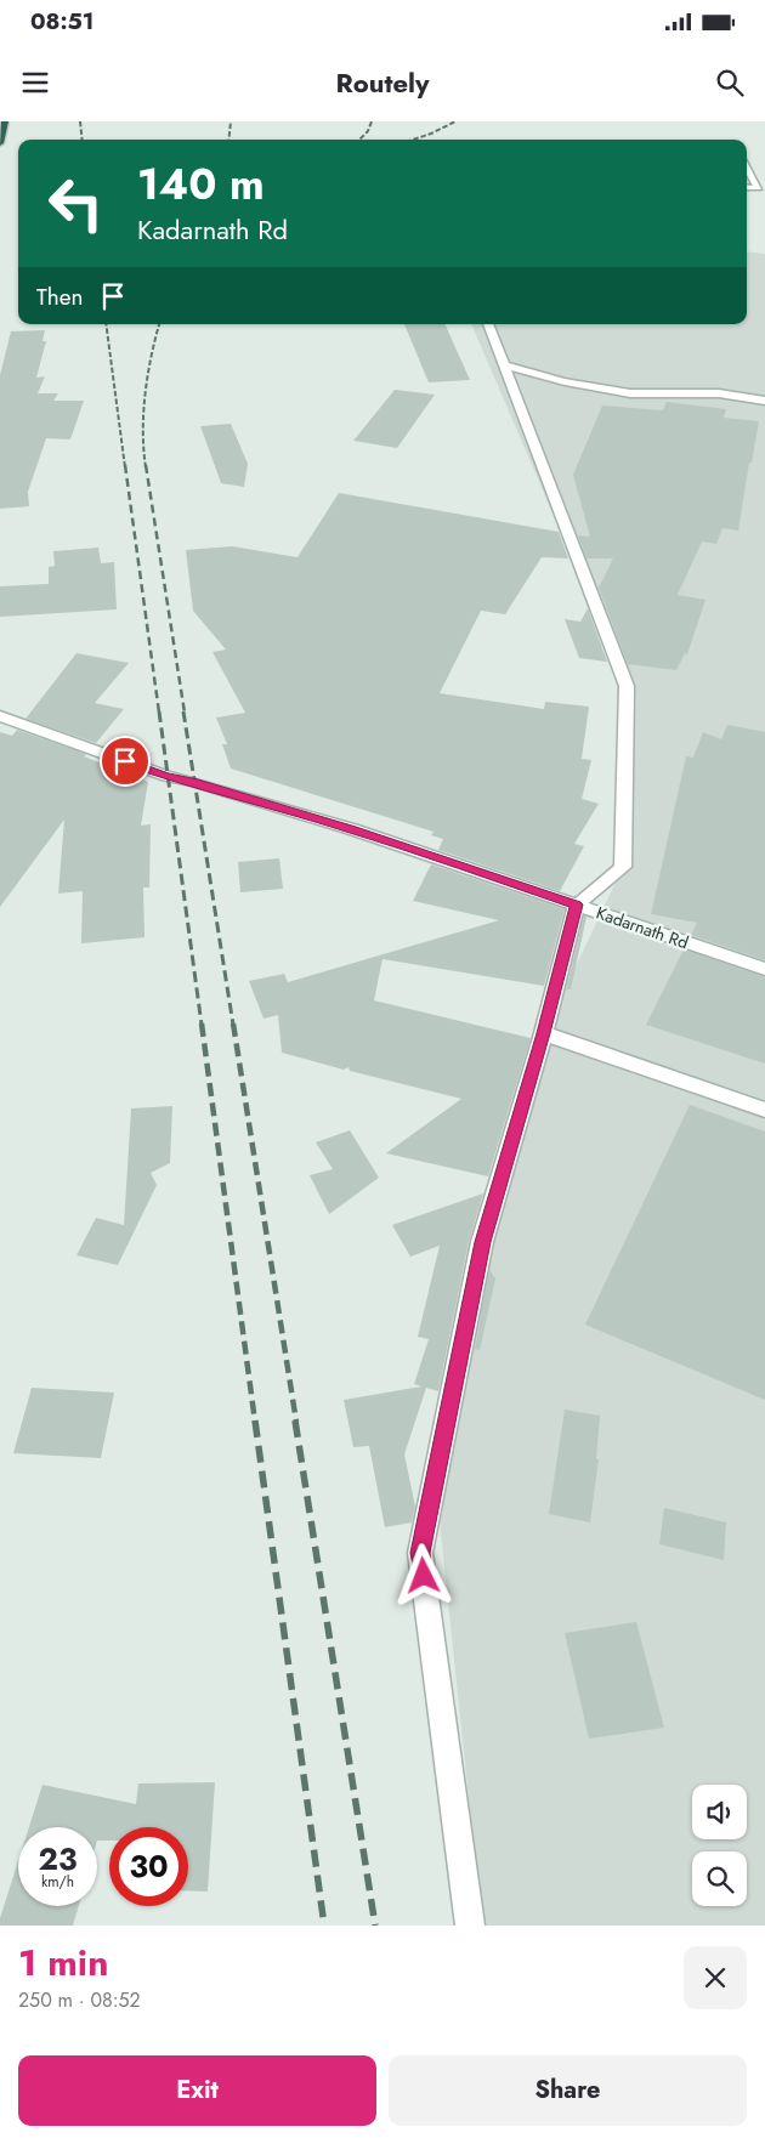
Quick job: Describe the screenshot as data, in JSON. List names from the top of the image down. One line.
{"streets":{"street":["Kadarnath Rd"]},"page":{"status":"08:51","header":"Routely","turn":["140 m","Kadarnath Rd"],"then":"Then","speed":"23 km/h","limit":"30","heading":["1 min","250 m · 08:52"],"buttons":["Exit","Share"]}}
